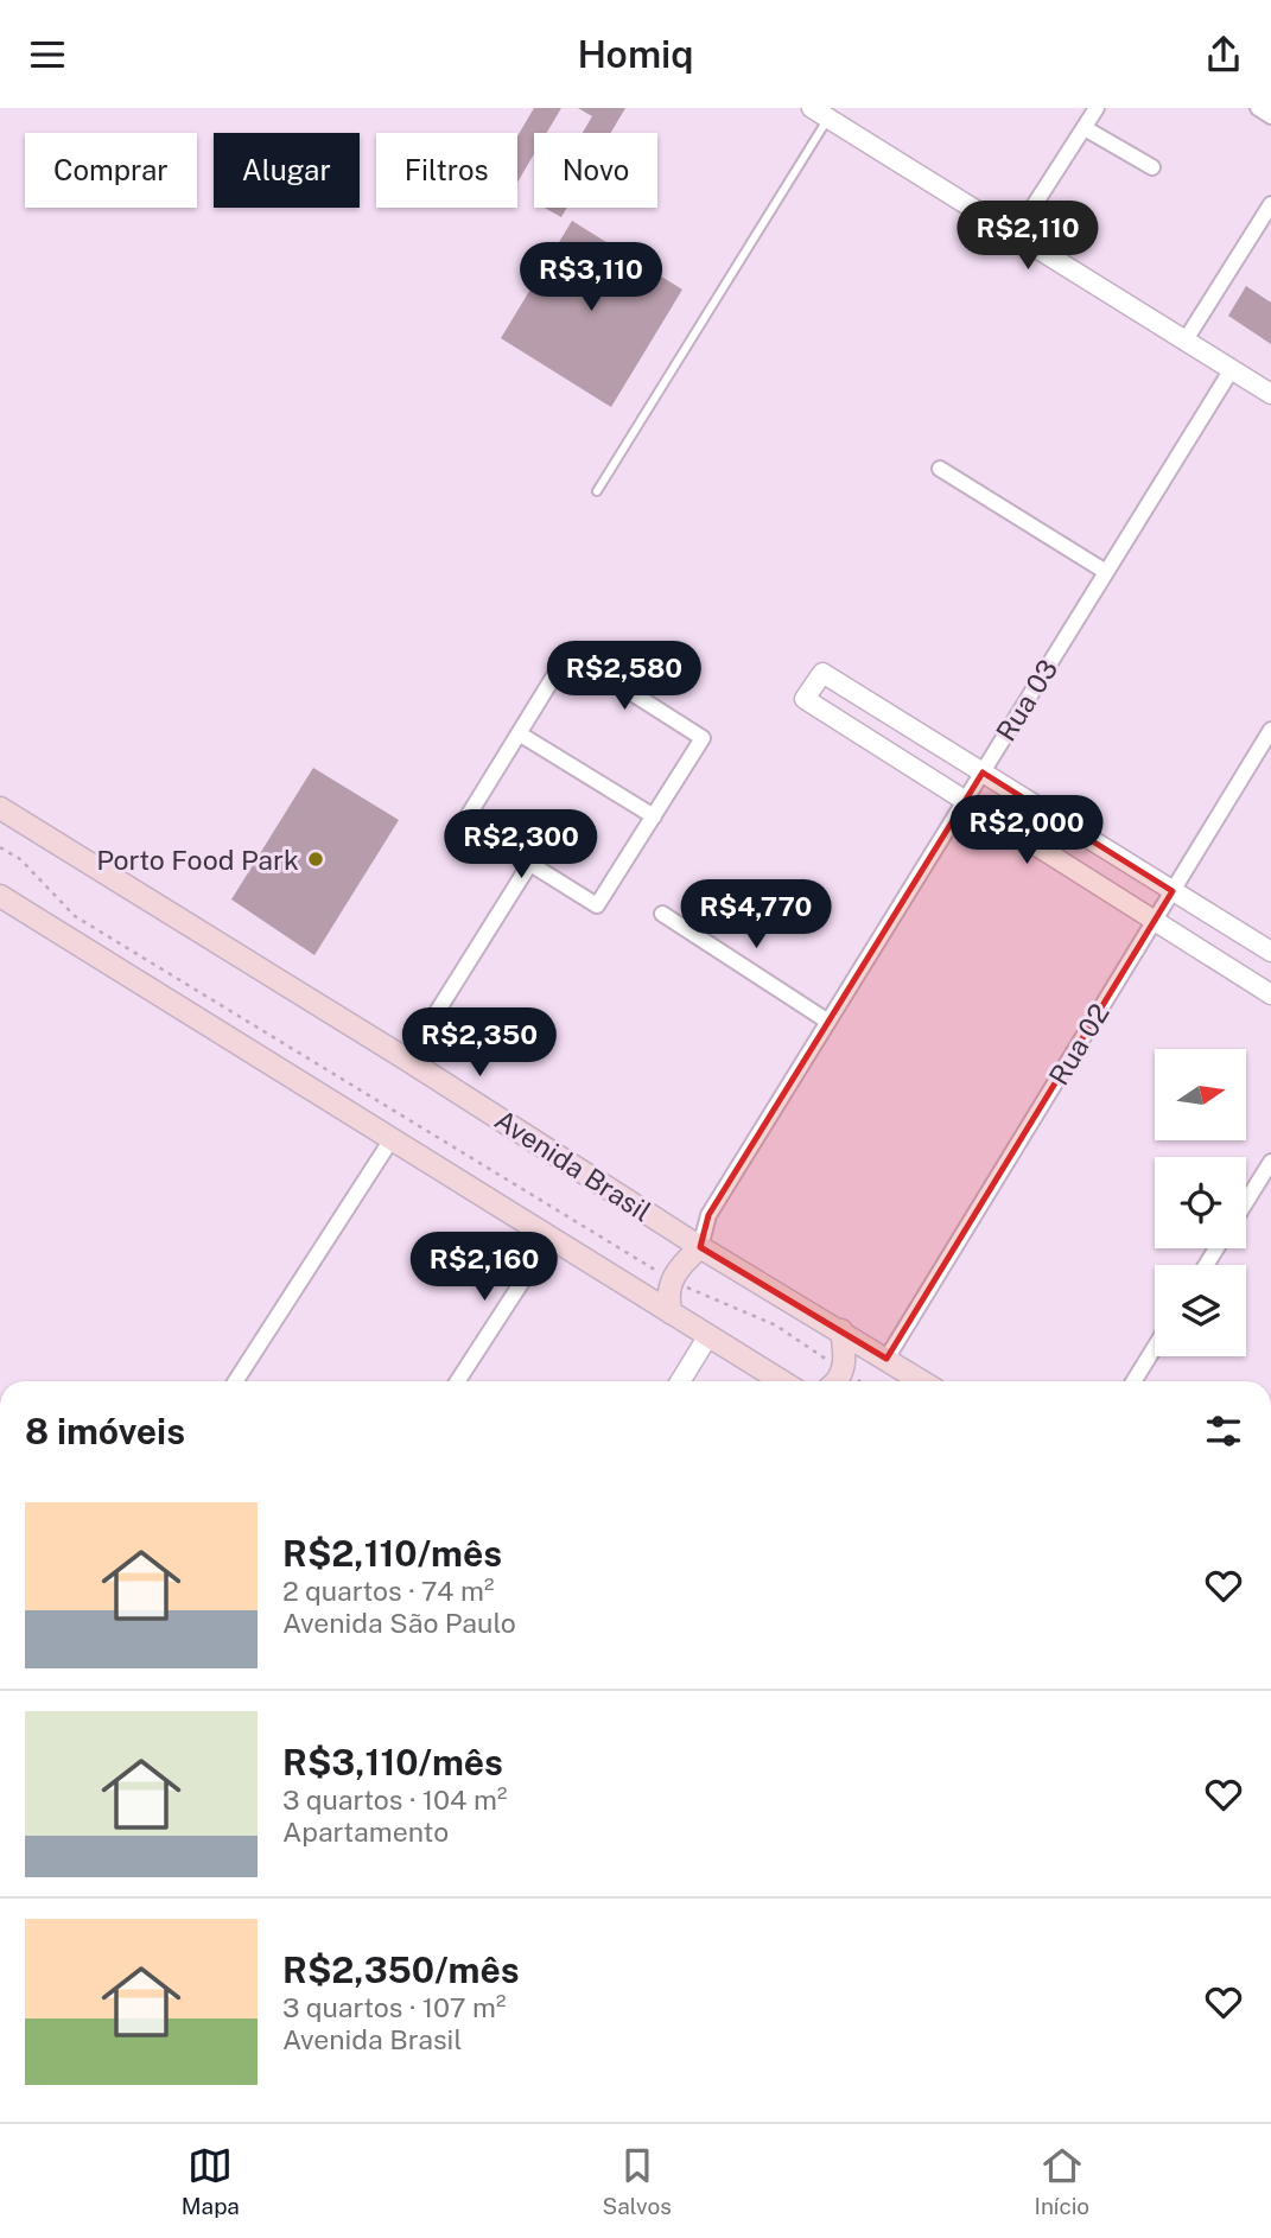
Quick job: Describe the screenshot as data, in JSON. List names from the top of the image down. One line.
{"streets":{"main road":["Avenida Brasil"],"street":["Rua 03","Rua 02"]},"crossings":[["Rua 03","Avenida Brasil"],["Rua 02","Avenida Brasil"]],"places":["Porto Food Park"],"north":"right","page":{"header":"Homiq","chip":["Comprar","Alugar","Filtros","Novo"],"price":["R$2,110","R$3,110","R$2,580","R$2,000","R$2,300","R$4,770","R$2,350","R$2,160"],"heading":"8 imóveis","list":[{"name":"R$2,110/mês","note":"2 quartos · 74 m² · Avenida São Paulo"},{"name":"R$3,110/mês","note":"3 quartos · 104 m² · Apartamento"},{"name":"R$2,350/mês","note":"3 quartos · 107 m² · Avenida Brasil"}],"tabs":["Mapa","Salvos","Início"]}}
